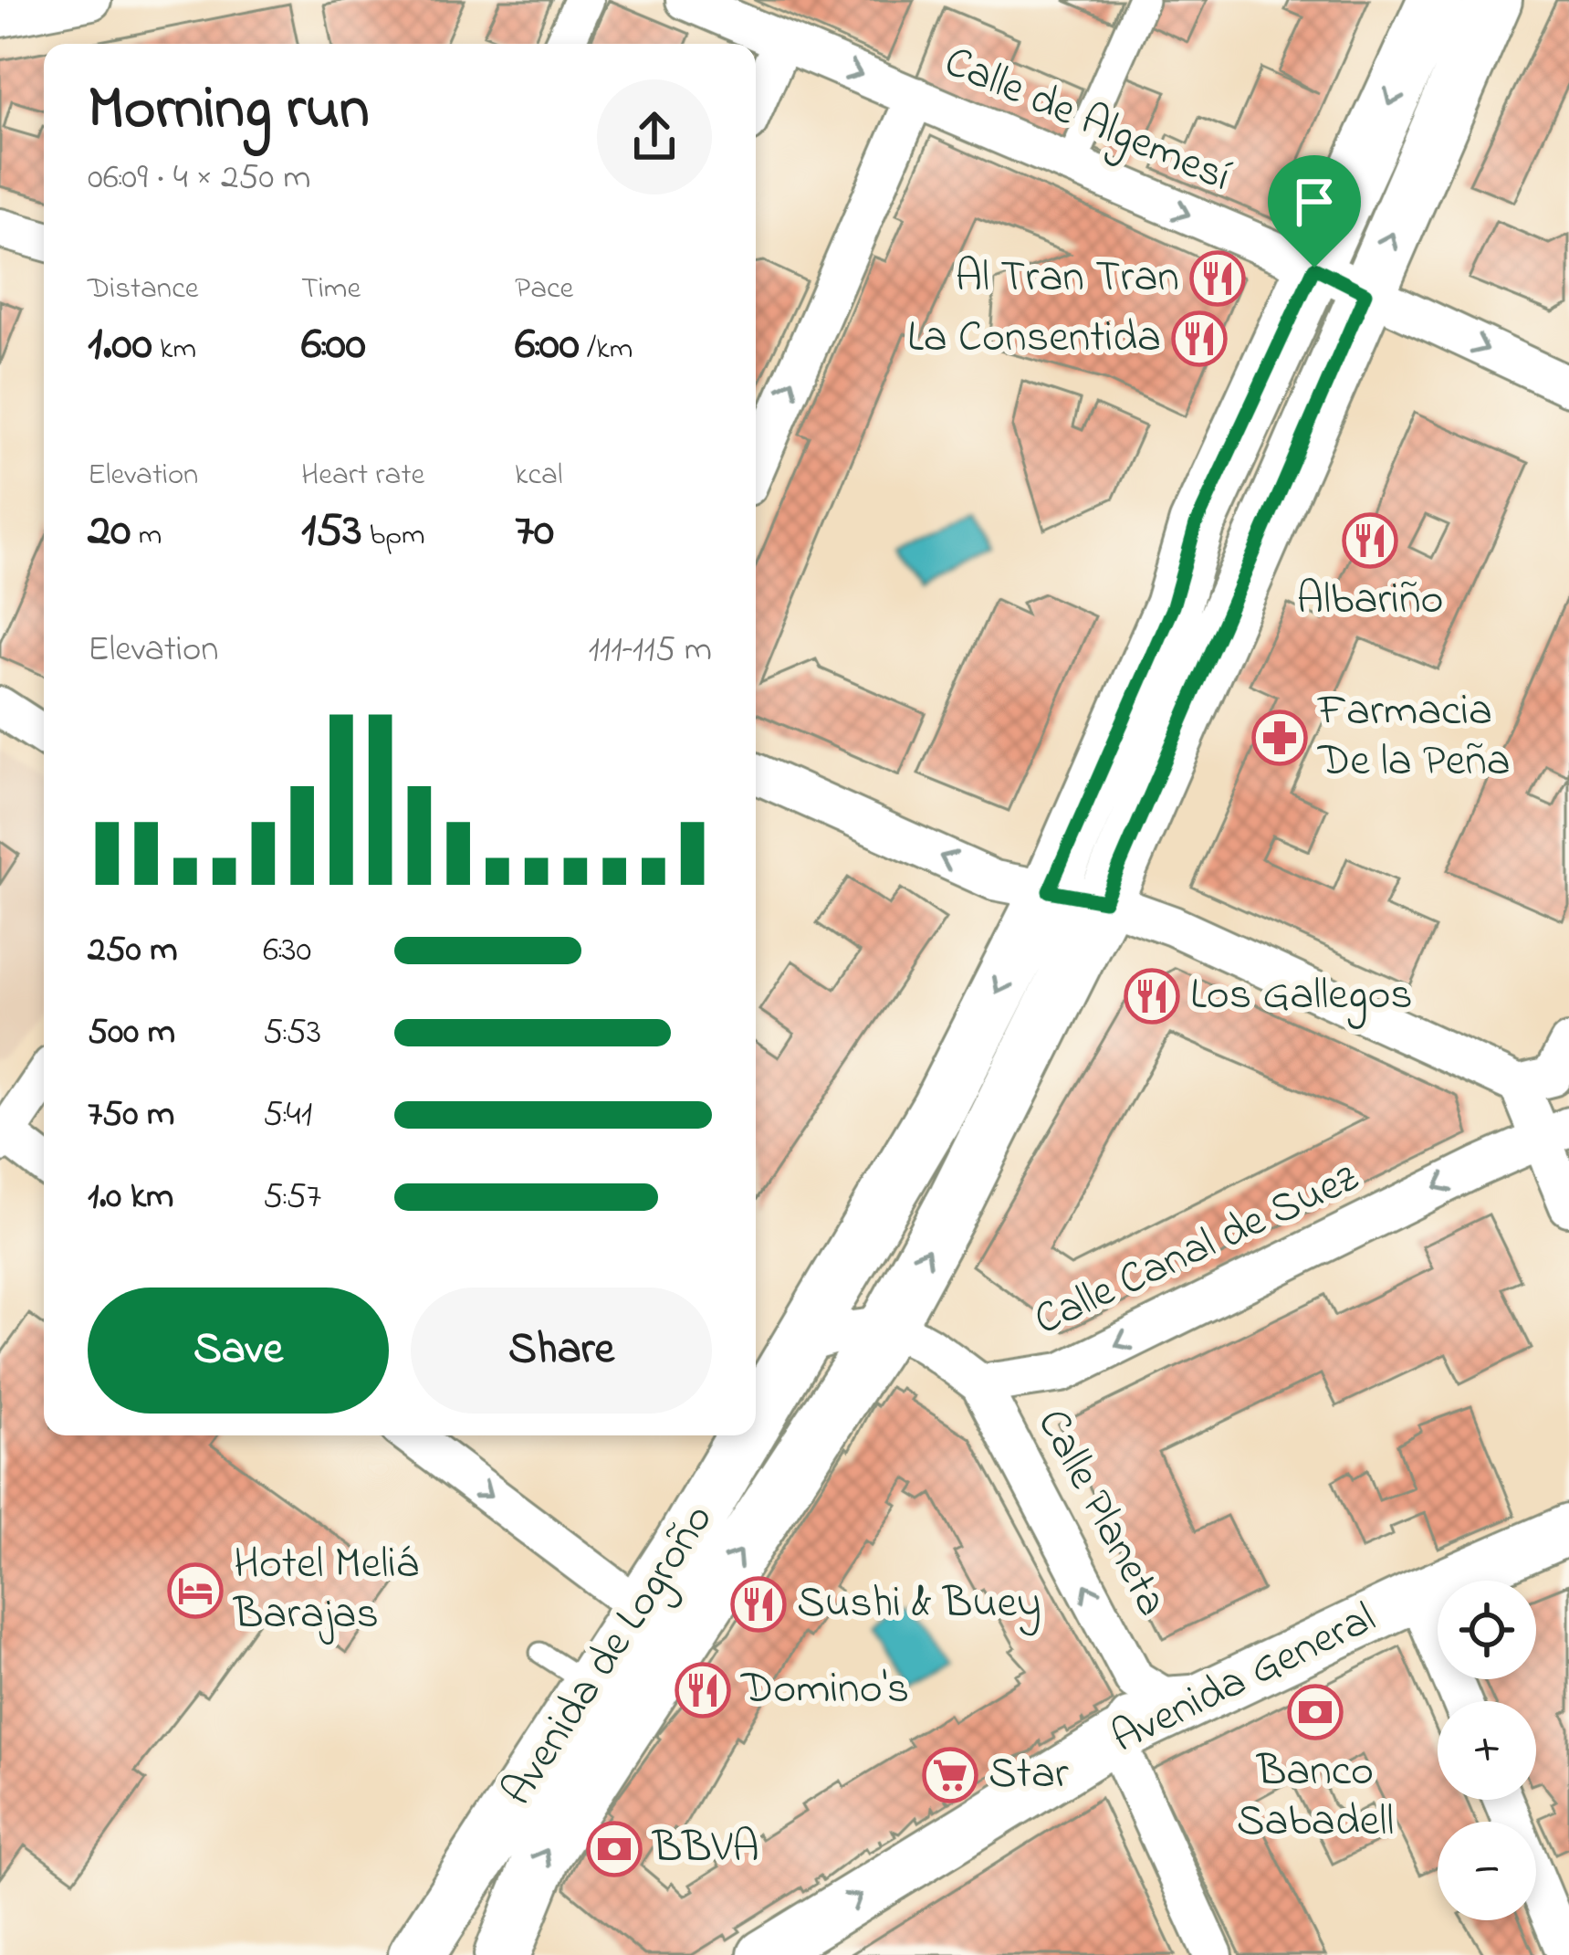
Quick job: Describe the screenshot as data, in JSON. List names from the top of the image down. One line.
{"streets":{"main road":["Avenida de Logroño"],"street":["Calle de Algemesí","Calle Canal de Suez","Calle Planeta","Avenida General"]},"crossings":[["Calle de Algemesí","Avenida de Logroño"],["Calle Canal de Suez","Calle Planeta"],["Calle Planeta","Avenida General"]],"one_way":["Calle de Algemesí","Calle Canal de Suez","Calle Planeta","Avenida General"],"places":{"restaurant":["Al Tran Tran","La Consentida","Albariño","Los Gallegos","Sushi & Buey","Domino's"],"pharmacy":["Farmacia De la Peña"],"hotel":["Hotel Meliá Barajas"],"bank":["Banco Sabadell","BBVA"],"supermarket":["Star"]},"page":{"heading":["Morning run","06:09 · 4 × 250 m"],"stats":[["Distance","1.00 km"],["Time","6:00"],["Pace","6:00 /km"],["Elevation","20 m"],["Heart rate","153 bpm"],["kcal","70"]],"chart":["Elevation","111–115 m"],"list":[{"name":"250 m","note":"6:30"},{"name":"500 m","note":"5:53"},{"name":"750 m","note":"5:41"},{"name":"1.0 km","note":"5:57"}],"buttons":["Save","Share"],"map_buttons":["+","−"]}}
